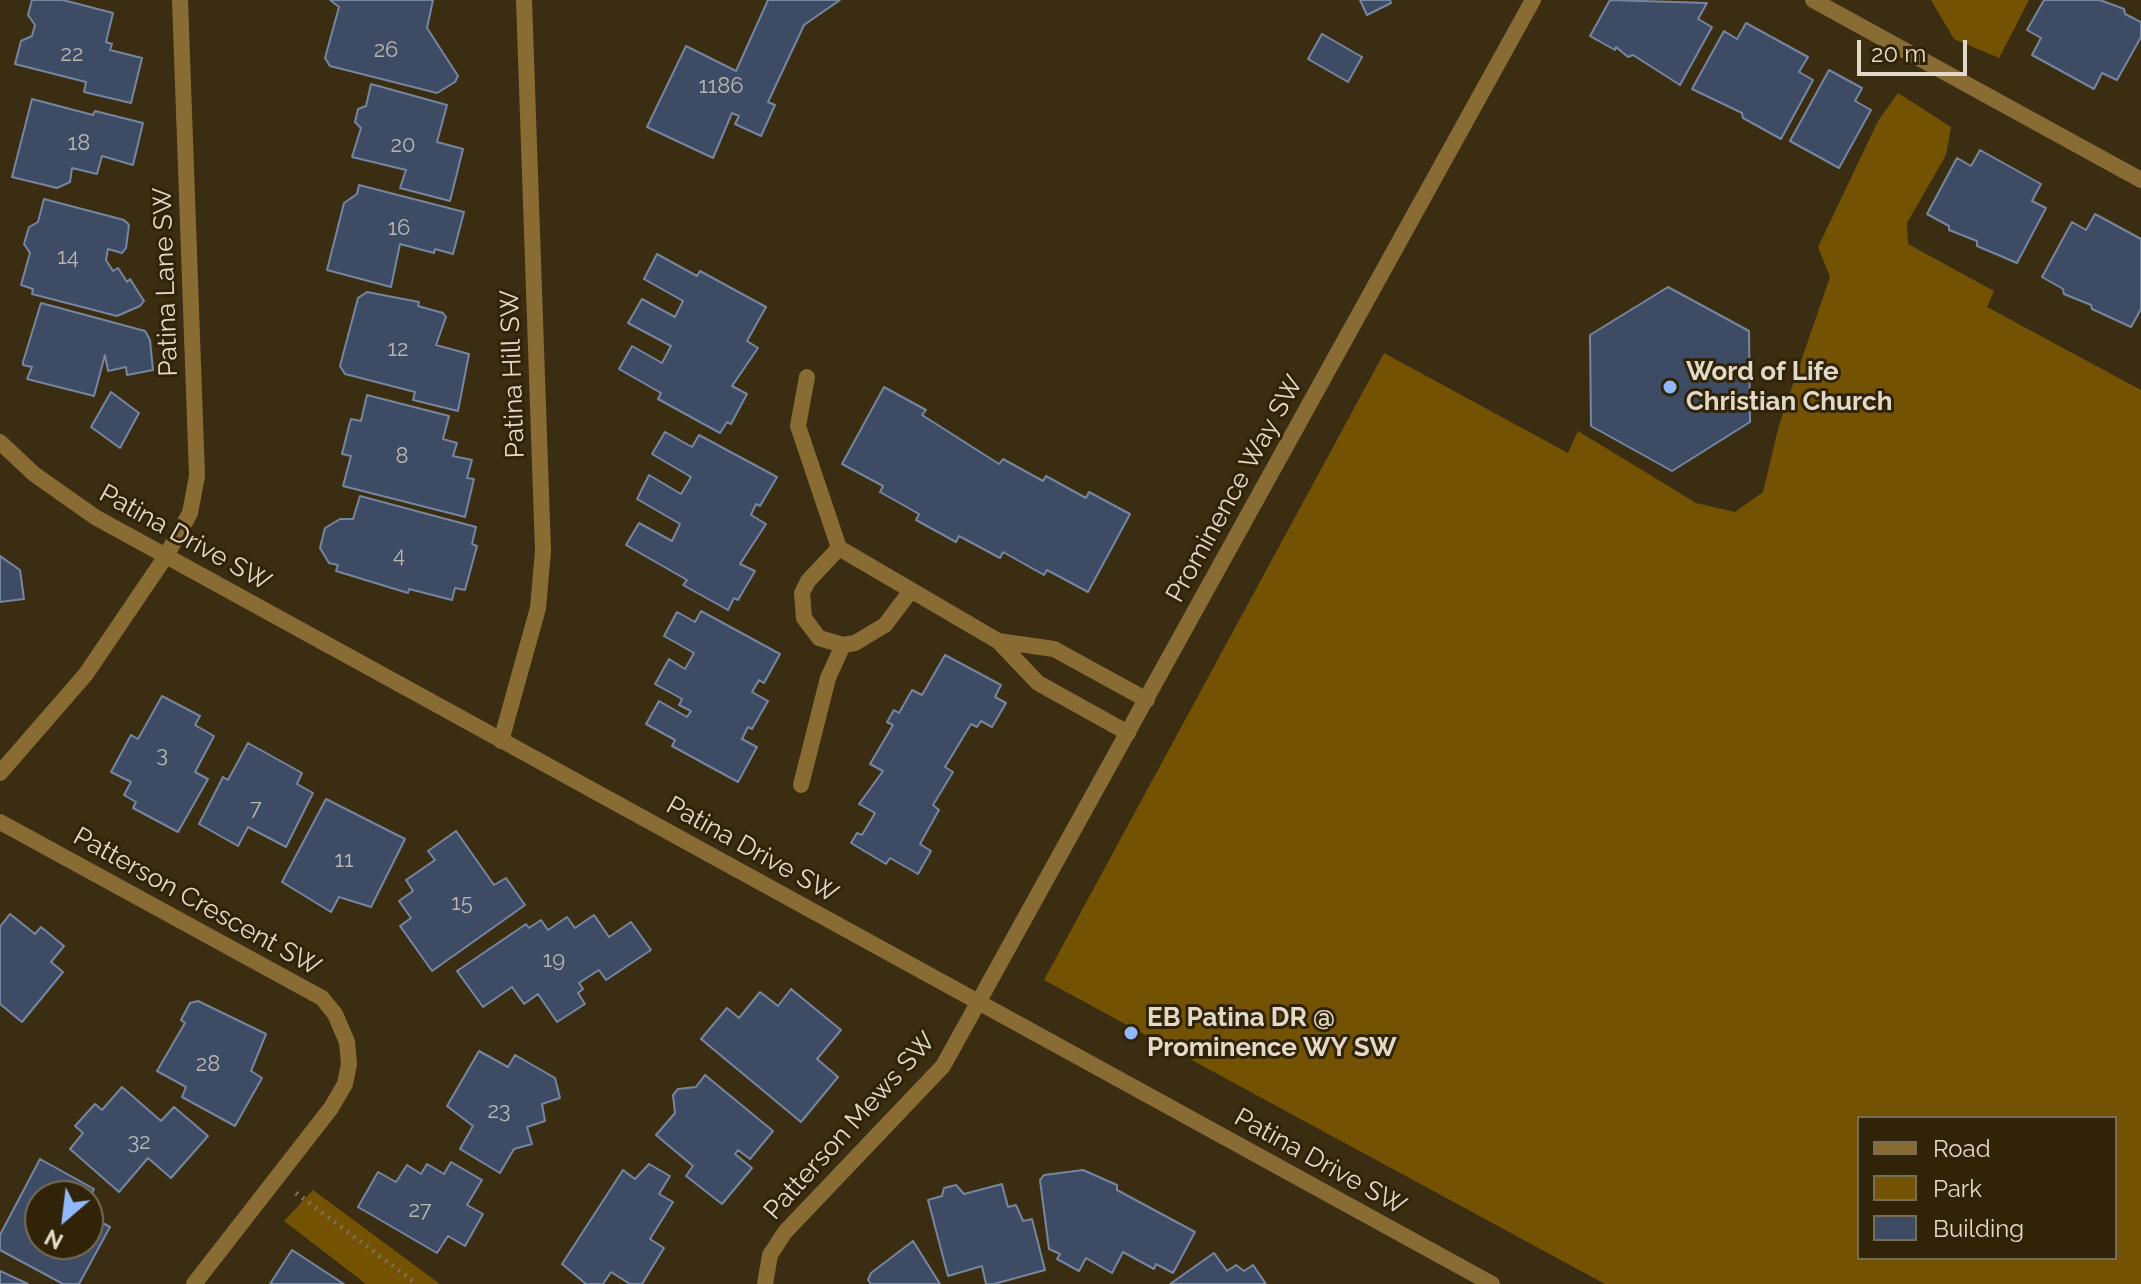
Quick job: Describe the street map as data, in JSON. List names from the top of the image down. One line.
{"streets":{"street":["Patina Lane SW","Patina Hill SW","Prominence Way SW","Patina Drive SW","Patterson Crescent SW","Patterson Mews SW"]},"crossings":[["Patina Lane SW","Patina Drive SW"],["Patina Hill SW","Patina Drive SW"],["Prominence Way SW","Patina Drive SW"],["Prominence Way SW","Patterson Mews SW"],["Patina Drive SW","Patterson Mews SW"]],"places":["Word of Life Christian Church","EB Patina DR @ Prominence WY SW"],"house_numbers":["26","22","1186","18","20","16","14","12","8","4","3","7","11","15","19","28","23","32","27"],"legend":["Road","Park","Building"],"scale_bar":"20 m","north":"bottom left"}
